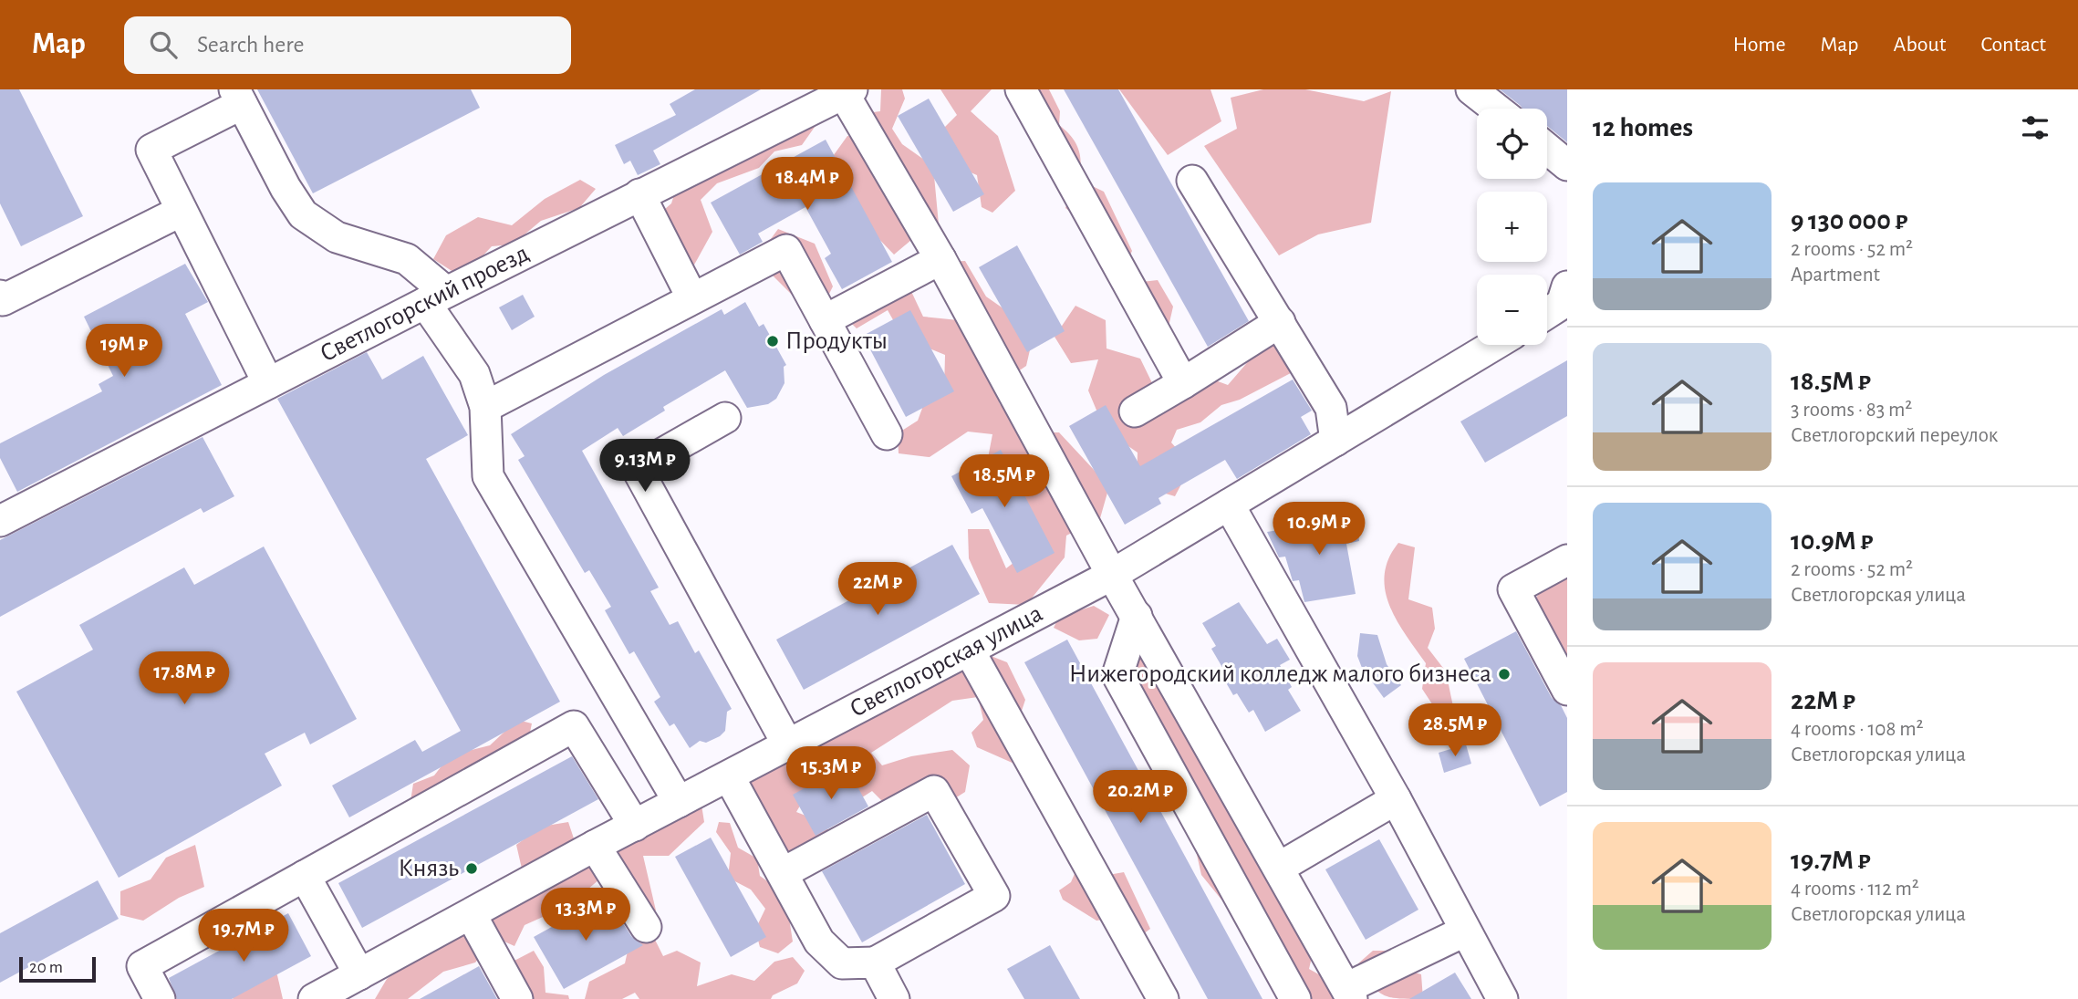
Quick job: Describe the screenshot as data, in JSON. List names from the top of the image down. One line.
{"streets":{"street":["Светлогорский проезд","Светлогорская улица"]},"places":["Продукты","Нижегородский колледж малого бизнеса","Князь"],"scale_bar":"20 m","page":{"header":"Map","search":"Search here","nav":["Home","Map","About","Contact"],"heading":"12 homes","map_buttons":["+","−"],"price":["18.4M ₽","19M ₽","9.13M ₽","18.5M ₽","10.9M ₽","22M ₽","17.8M ₽","28.5M ₽","15.3M ₽","20.2M ₽","13.3M ₽","19.7M ₽"],"list":[{"name":"9 130 000 ₽","note":"2 rooms · 52 m² · Apartment"},{"name":"18.5M ₽","note":"3 rooms · 83 m² · Светлогорский переулок"},{"name":"10.9M ₽","note":"2 rooms · 52 m² · Светлогорская улица"},{"name":"22M ₽","note":"4 rooms · 108 m² · Светлогорская улица"},{"name":"19.7M ₽","note":"4 rooms · 112 m² · Светлогорская улица"}],"scale":"20 m"}}
